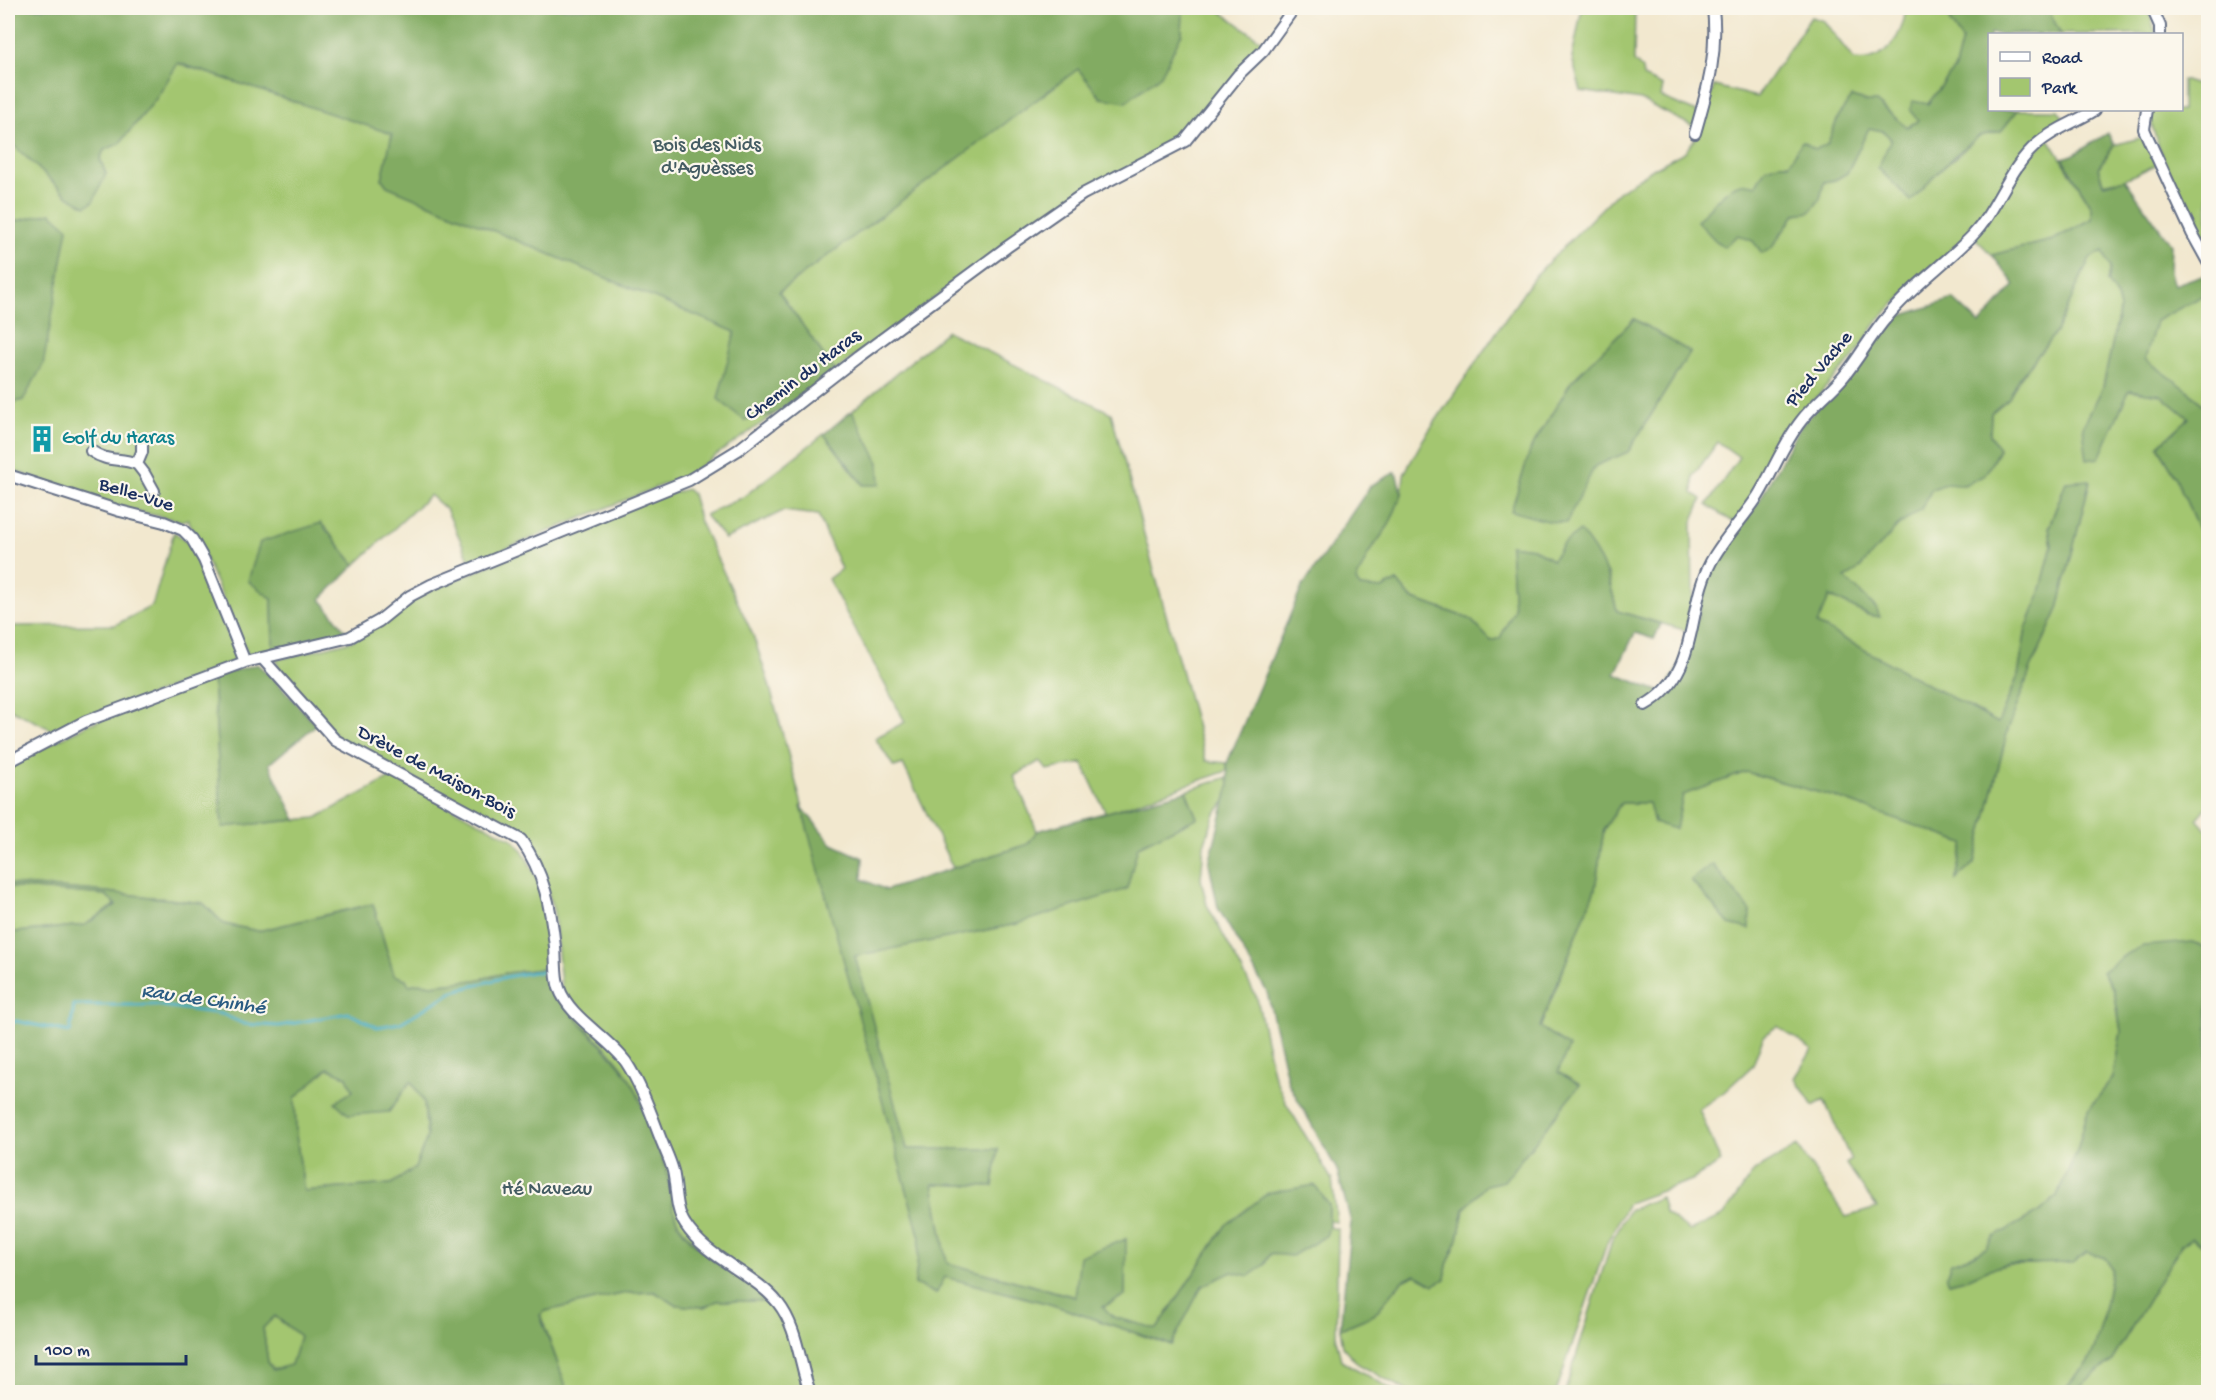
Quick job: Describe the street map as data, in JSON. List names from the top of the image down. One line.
{"streets":{"street":["Pied Vache","Chemin du Haras","Belle-Vue","Drève de Maison-Bois"]},"crossings":[["Chemin du Haras","Drève de Maison-Bois"]],"water":["Rau de Chinhé"],"parks":["Bois des Nids d'Aguèsses","Hé Naveau"],"places":{"building":["Golf du Haras"]},"legend":["Road","Park"],"scale_bar":"100 m"}
